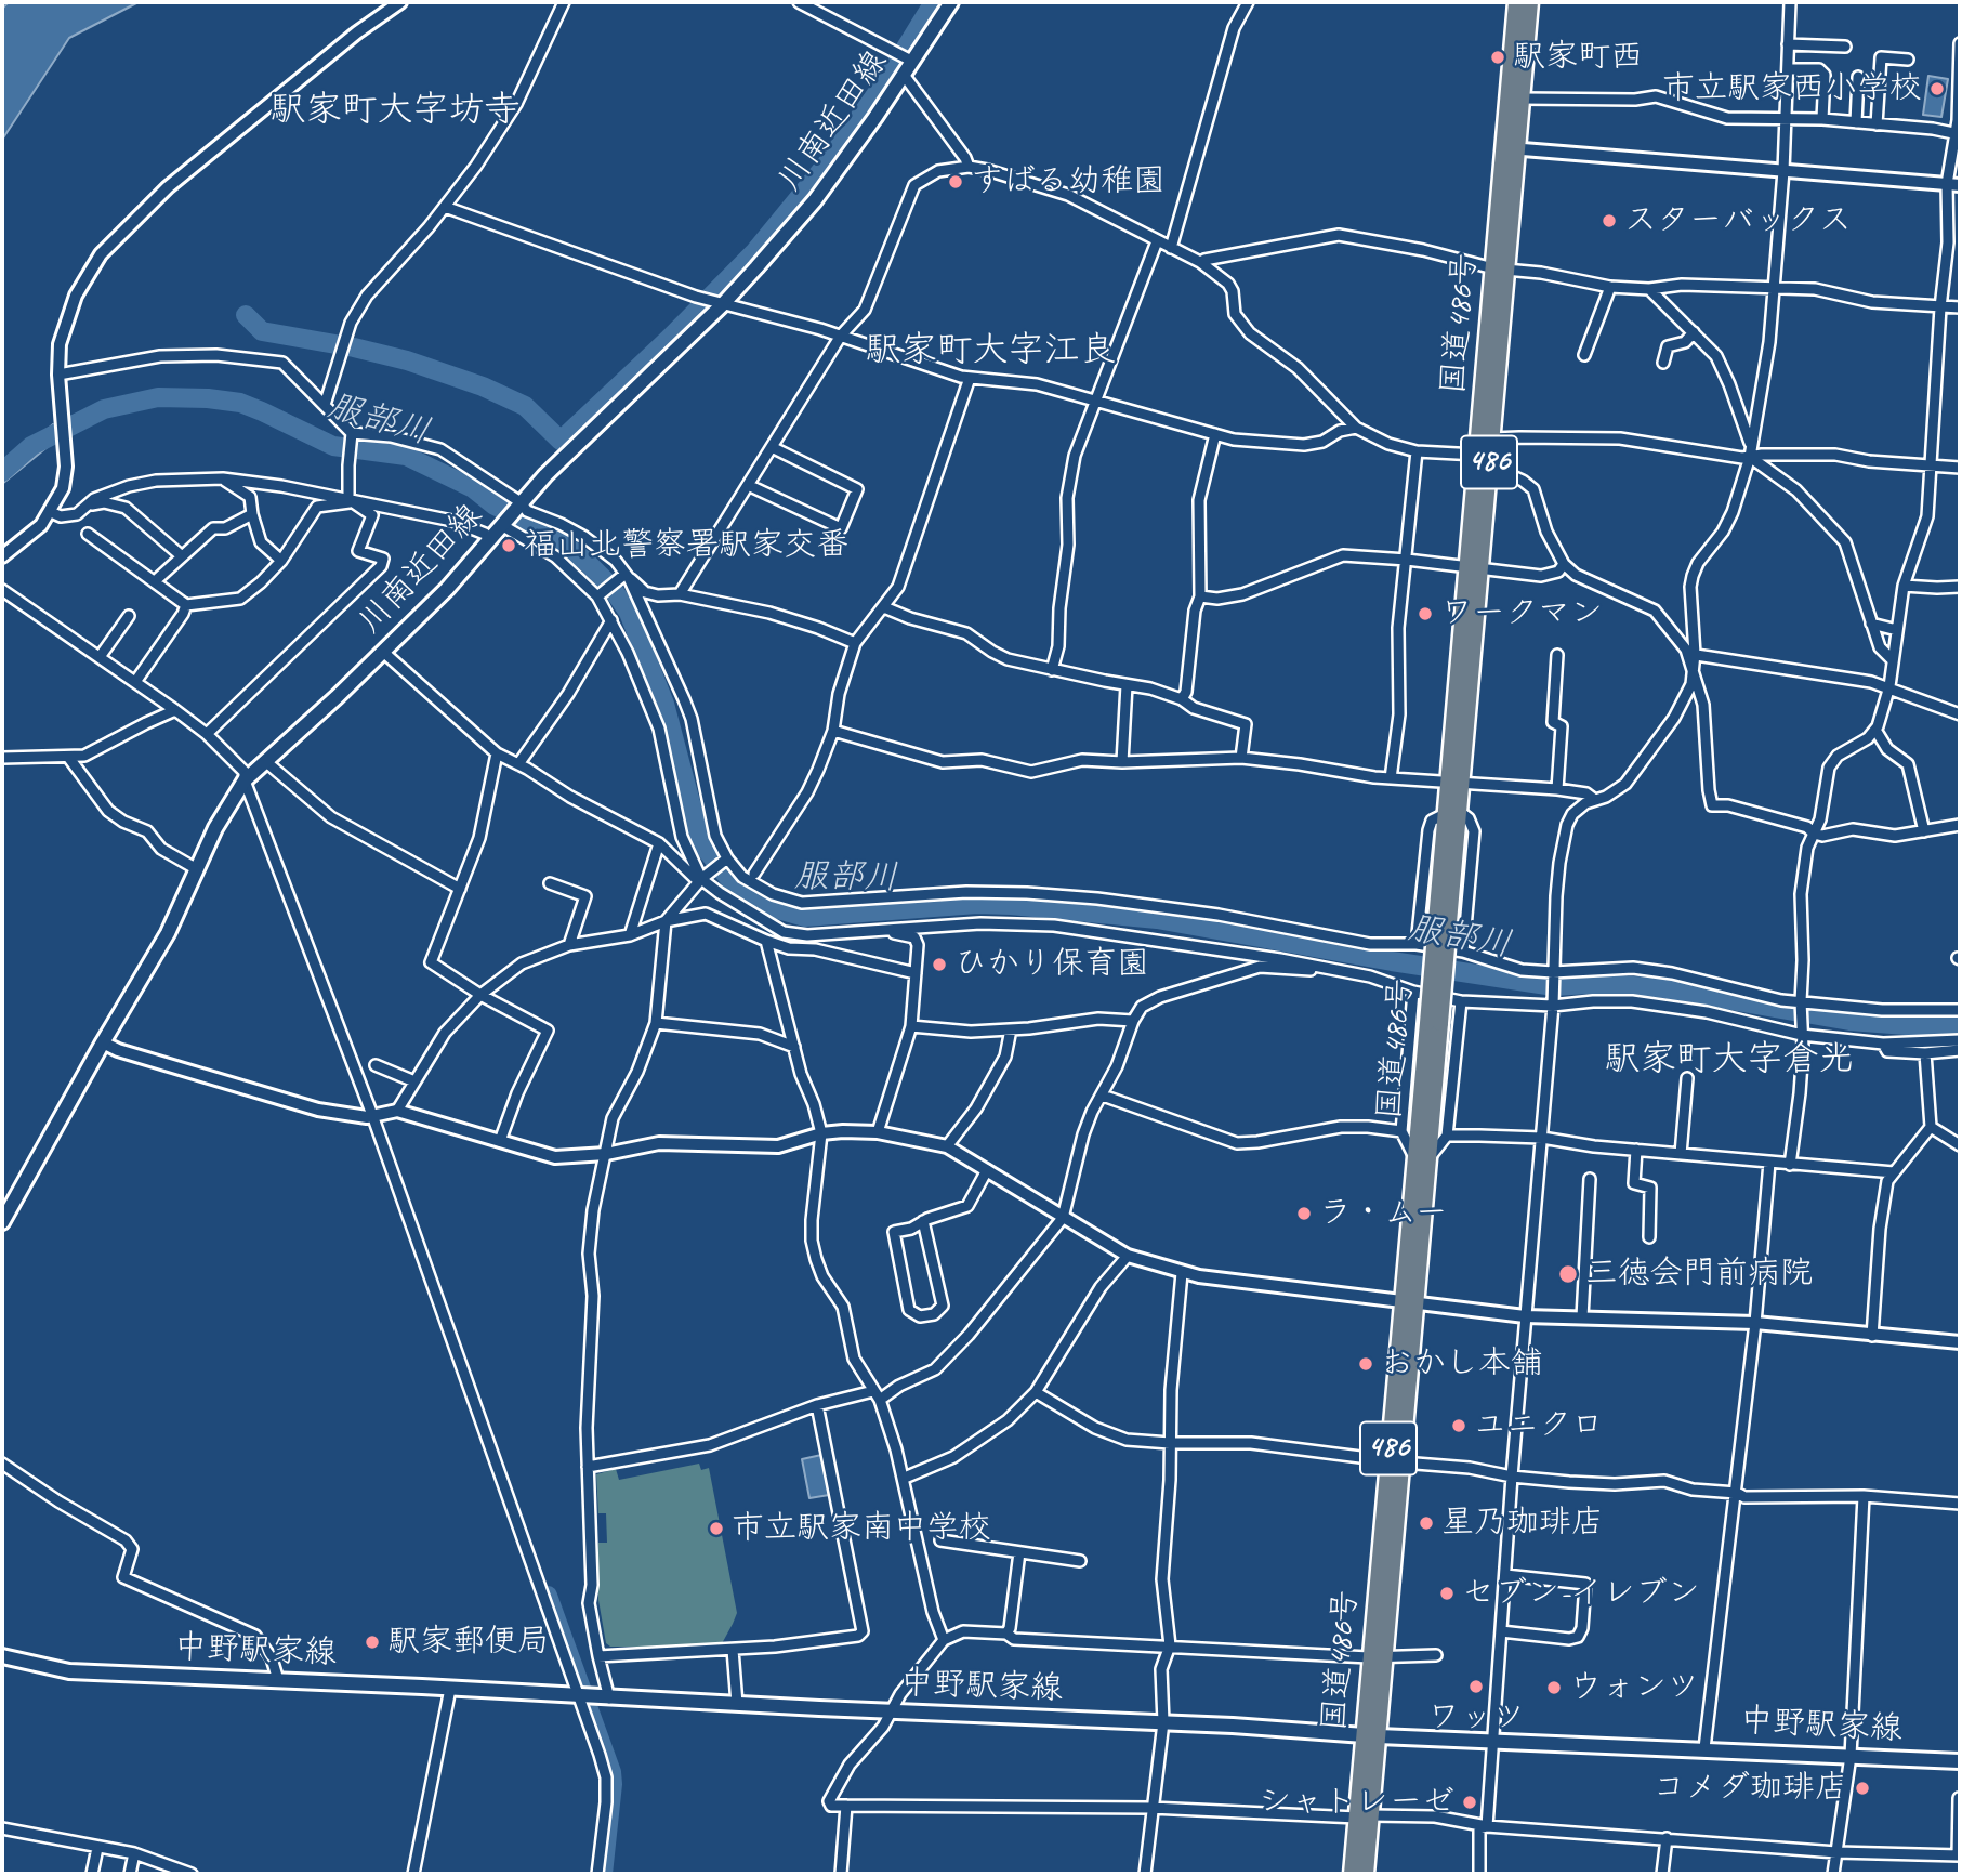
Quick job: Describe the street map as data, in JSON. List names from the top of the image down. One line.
{"streets":{"highway":["国道486号","486"],"main road":["川南近田線","中野駅家線"]},"crossings":[["国道486号","中野駅家線"]],"districts":["駅家町大字坊寺","駅家町大字江良","駅家町大字倉光"],"water":["服部川"],"places":["駅家町西","市立駅家西小学校","すばる幼稚園","スターバックス","福山北警察署駅家交番","ワークマン","ひかり保育園","ラ・ムー","三徳会門前病院","おかし本舗","ユニクロ","星乃珈琲店","市立駅家南中学校","セブン-イレブン","駅家郵便局","ワッツ","ウォンツ","コメダ珈琲店","シャトレーゼ"]}
